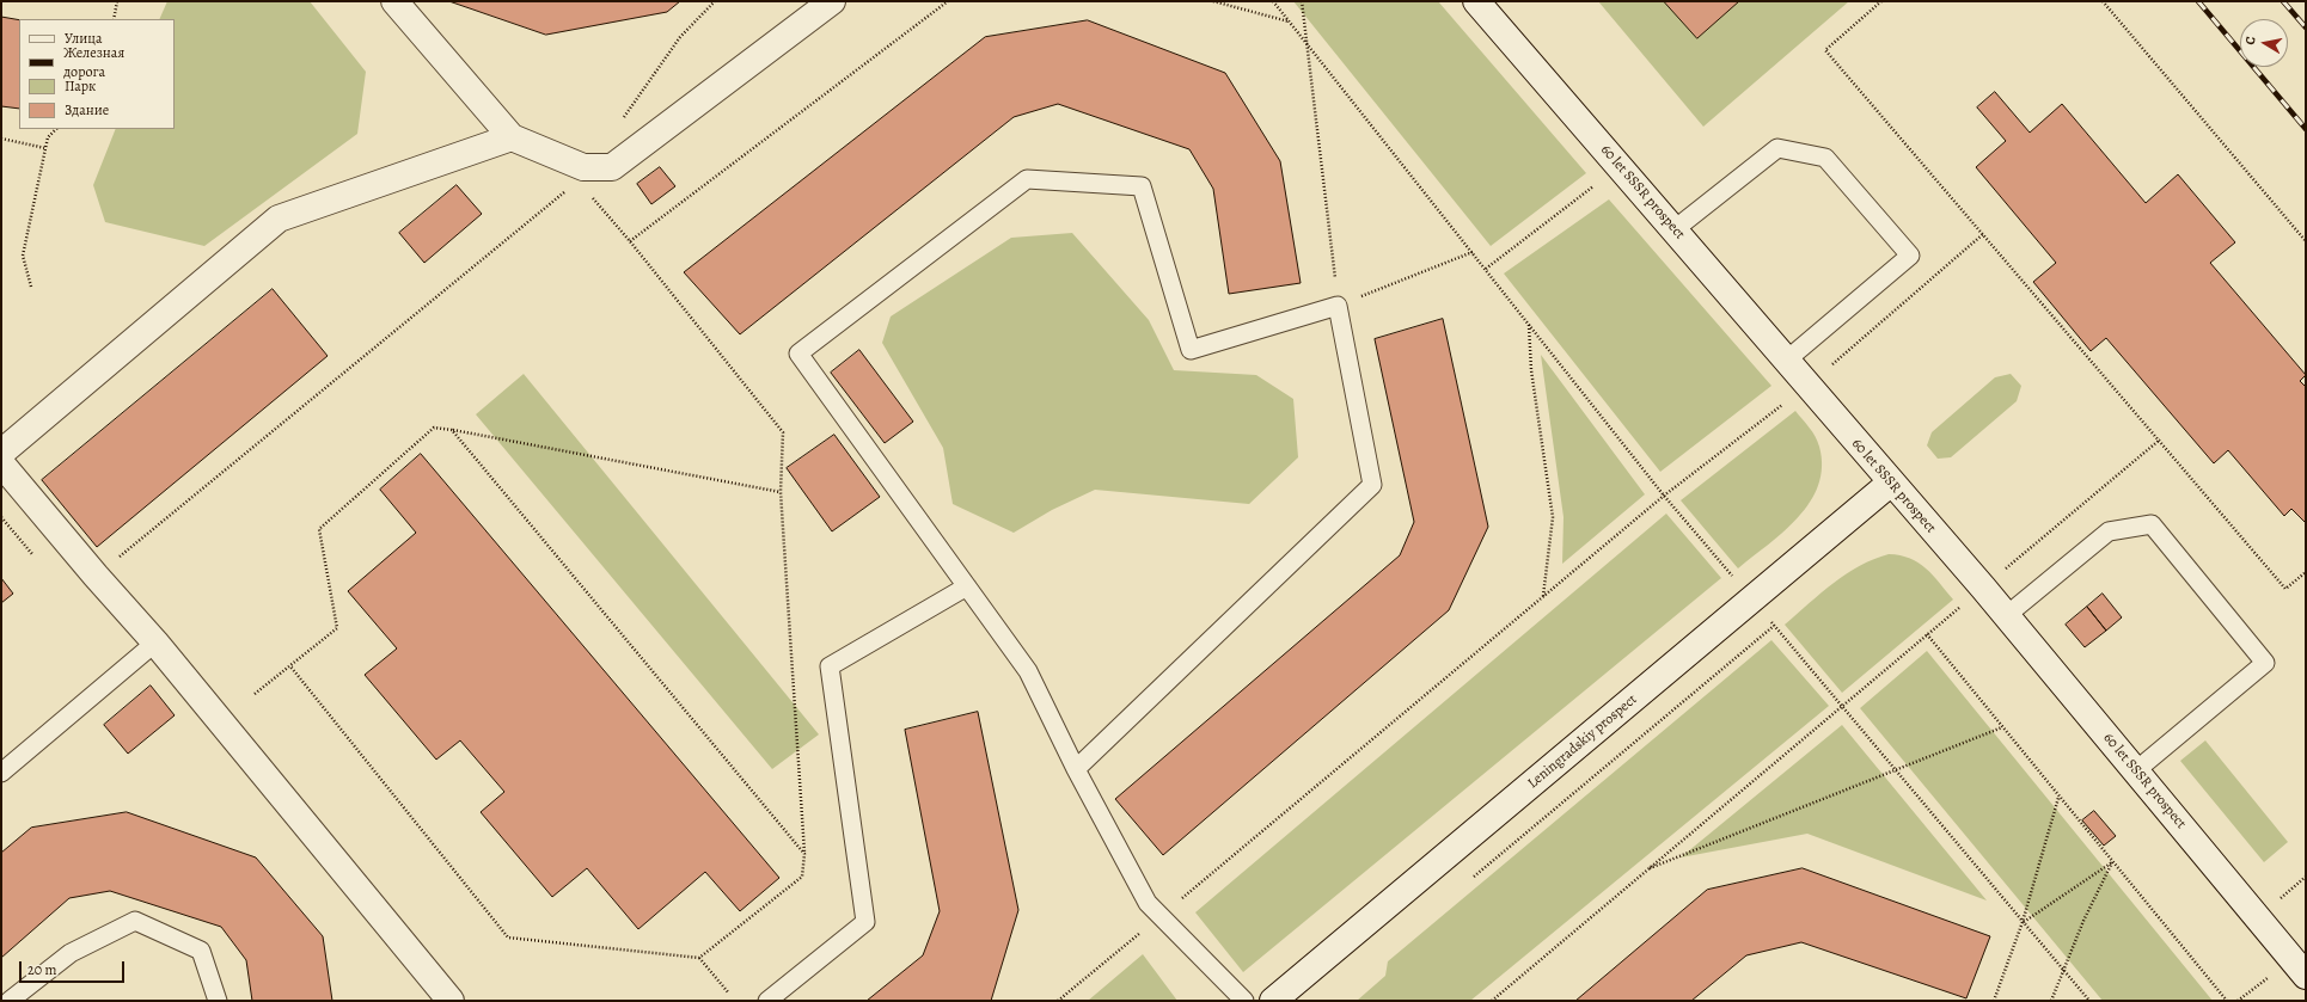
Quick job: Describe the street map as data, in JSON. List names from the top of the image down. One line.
{"streets":{"street":["60 let SSSR prospect","Leningradskiy prospect"]},"crossings":[["60 let SSSR prospect","Leningradskiy prospect"]],"legend":["Улица","Железная дорога","Парк","Здание"],"scale_bar":"20 m","north":"left"}
